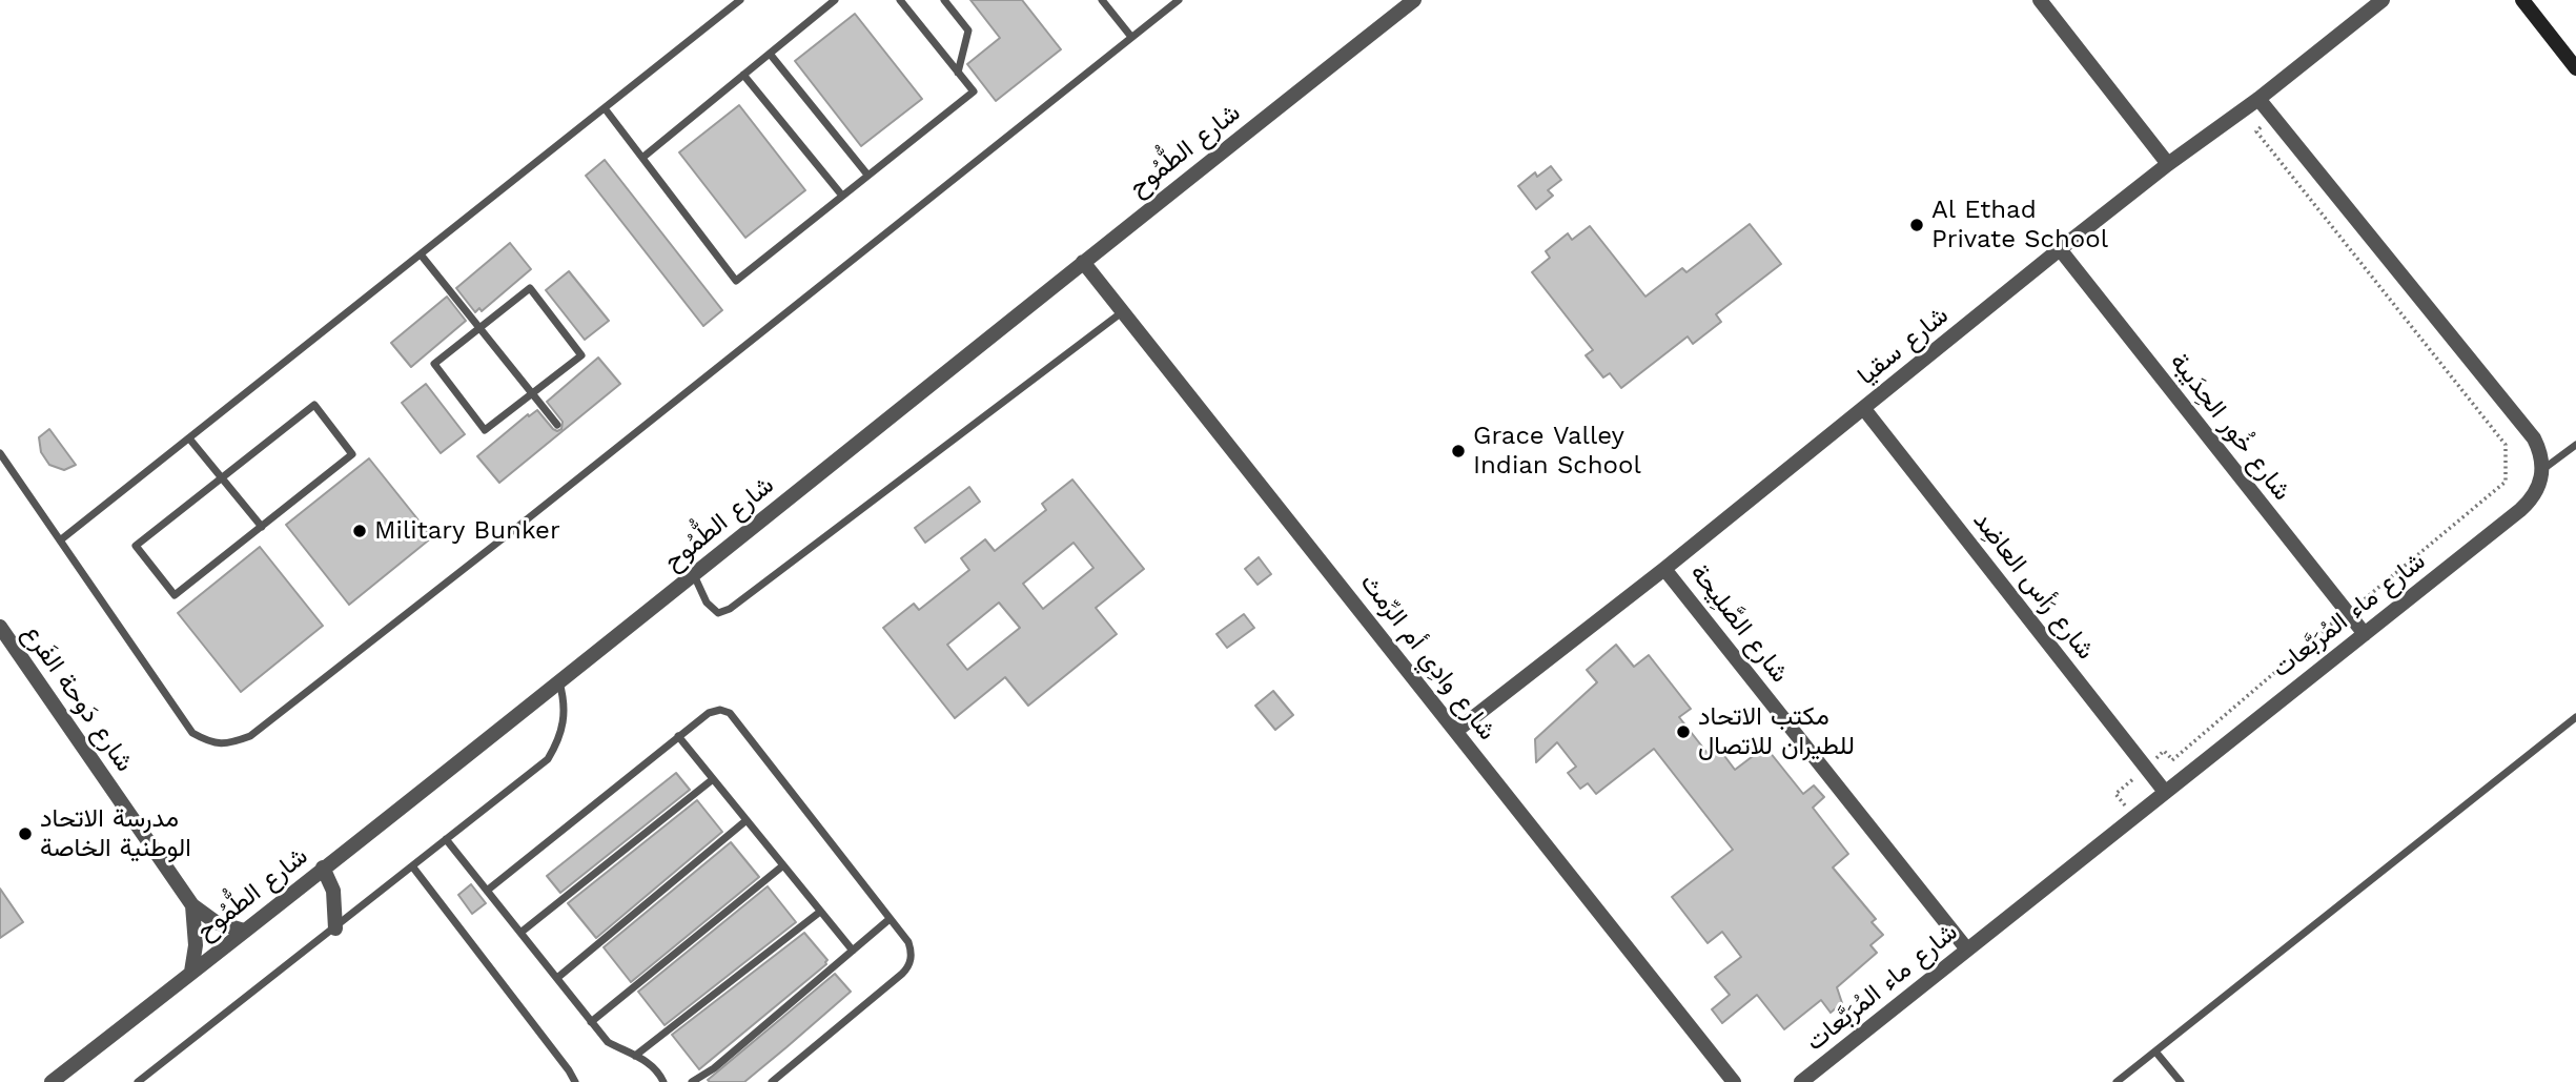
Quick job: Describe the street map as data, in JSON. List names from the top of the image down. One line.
{"streets":{"street":["شارع الطُّمُوح","شارع سقيا","شارع خُور الحِدَيبة","شارع رَأس العاضِد","شارع ماء المُرَبَّعات","شارع الصَّلِيحة","شارع وادِي أم الرِّمث","شارع دَوحة الفَرع"]},"crossings":[["شارع الطُّمُوح","شارع وادِي أم الرِّمث"],["شارع الطُّمُوح","شارع دَوحة الفَرع"],["شارع سقيا","شارع خُور الحِدَيبة"],["شارع سقيا","شارع رَأس العاضِد"],["شارع سقيا","شارع الصَّلِيحة"],["شارع سقيا","شارع وادِي أم الرِّمث"],["شارع خُور الحِدَيبة","شارع ماء المُرَبَّعات"],["شارع رَأس العاضِد","شارع ماء المُرَبَّعات"],["شارع ماء المُرَبَّعات","شارع الصَّلِيحة"]],"places":["Al Ethad Private School","Grace Valley Indian School","Military Bunker","مكتب الاتحاد للطيران للاتصال","مدرسة الاتحاد الوطنية الخاصة"]}
